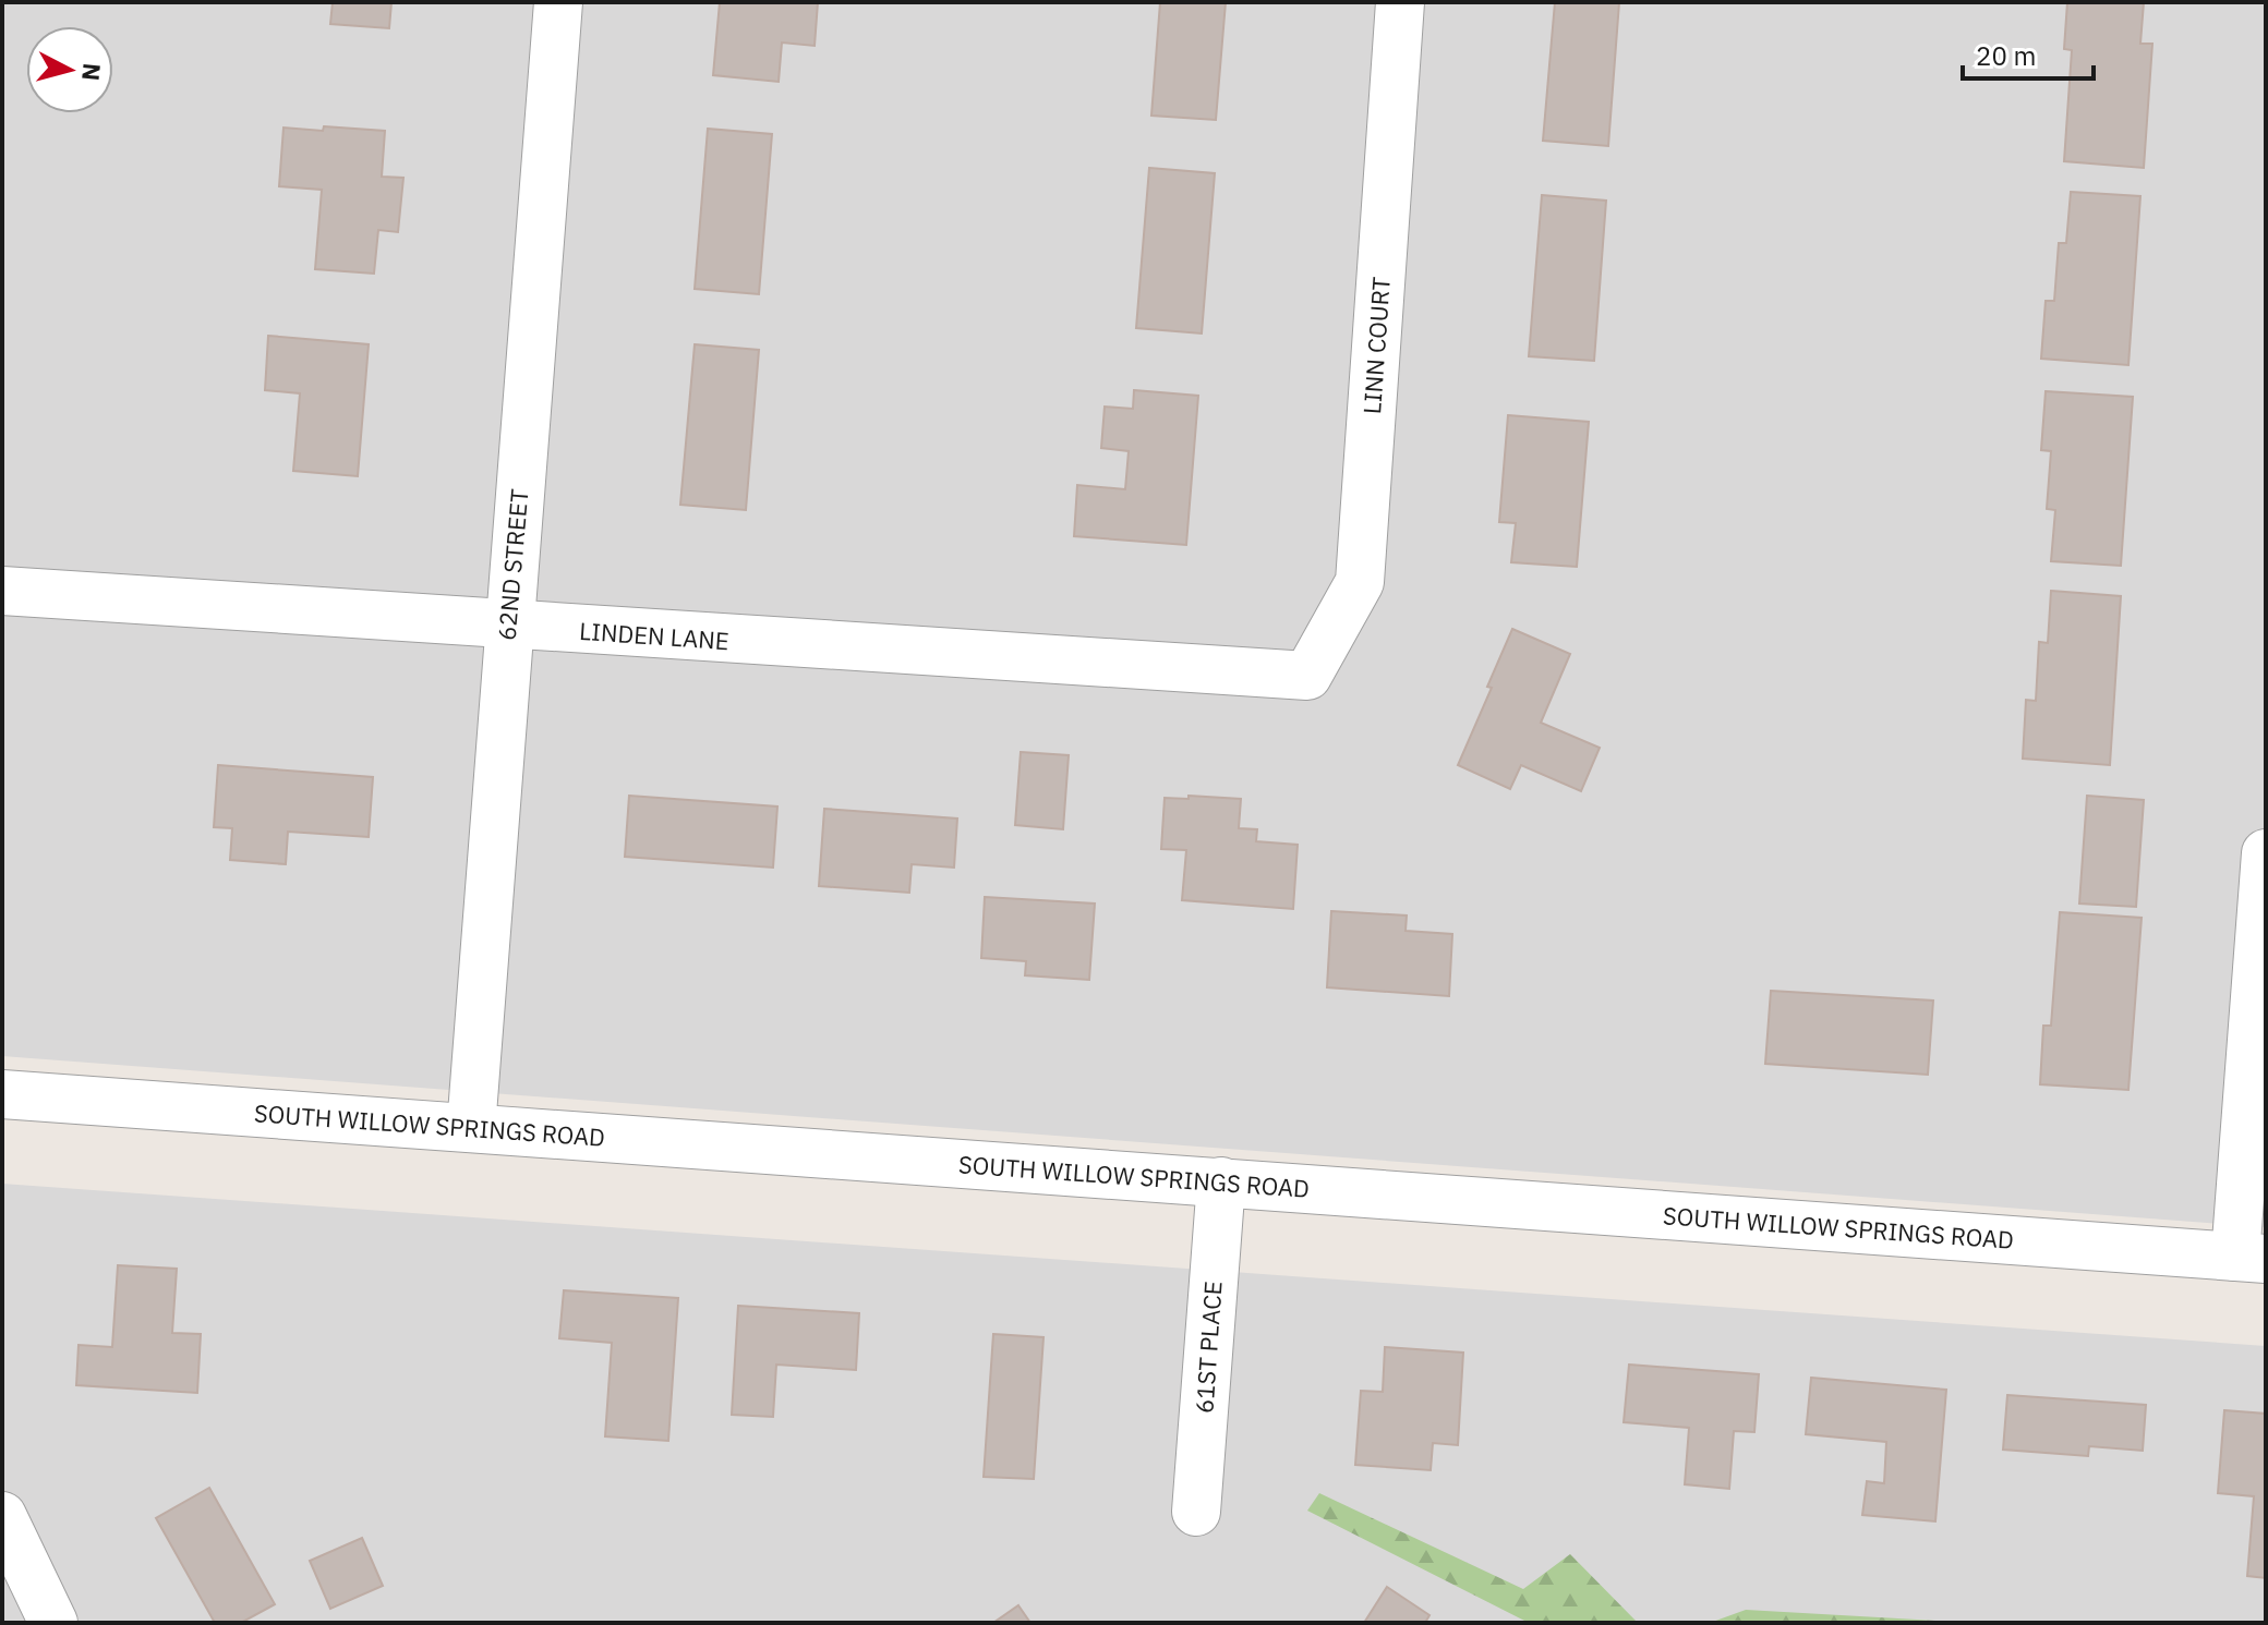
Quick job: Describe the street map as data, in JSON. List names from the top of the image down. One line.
{"streets":{"street":["LINN COURT","62ND STREET","LINDEN LANE","SOUTH WILLOW SPRINGS ROAD","61ST PLACE"]},"crossings":[["LINN COURT","LINDEN LANE"],["62ND STREET","LINDEN LANE"],["62ND STREET","SOUTH WILLOW SPRINGS ROAD"],["SOUTH WILLOW SPRINGS ROAD","61ST PLACE"]],"scale_bar":"20 m","north":"right"}
